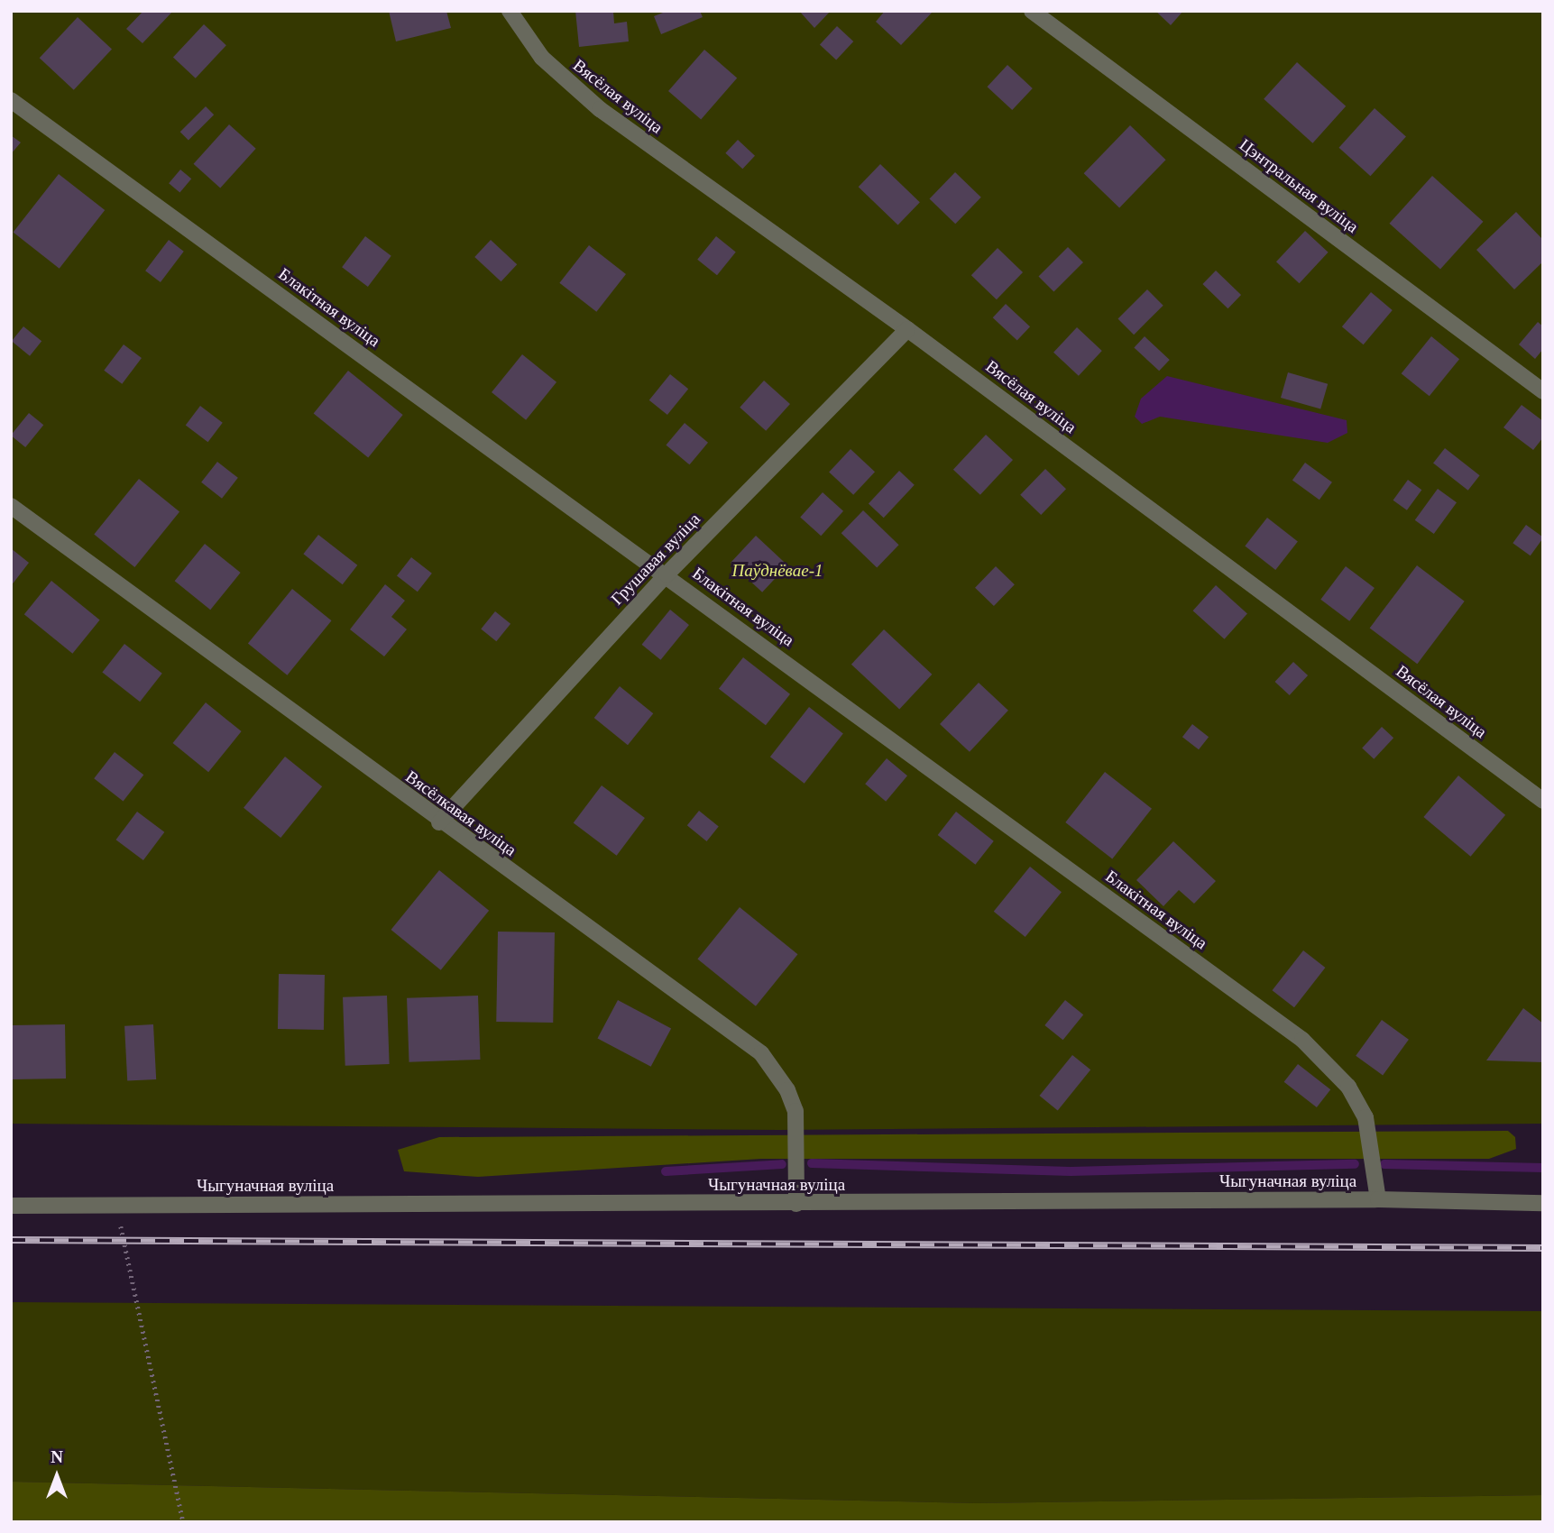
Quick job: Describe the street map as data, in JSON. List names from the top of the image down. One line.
{"streets":{"lane":["Вясёлая вуліца","Цэнтральная вуліца","Блакітная вуліца","Грушавая вуліца","Вясёлкавая вуліца","Чыгуначная вуліца"]},"crossings":[["Вясёлая вуліца","Грушавая вуліца"],["Блакітная вуліца","Грушавая вуліца"],["Блакітная вуліца","Чыгуначная вуліца"],["Грушавая вуліца","Вясёлкавая вуліца"],["Вясёлкавая вуліца","Чыгуначная вуліца"]],"parks":["Паўднёвае-1"],"north":"top"}
